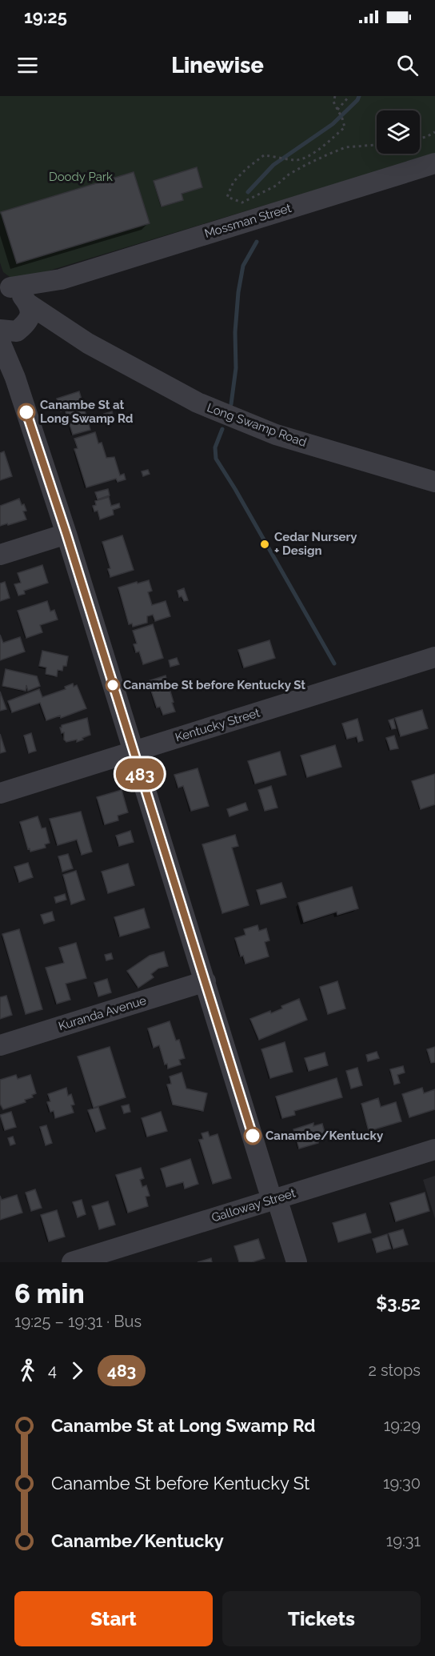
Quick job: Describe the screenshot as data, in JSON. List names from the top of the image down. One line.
{"streets":{"street":["Mossman Street","Long Swamp Road","Kentucky Street","Kuranda Avenue","Galloway Street"]},"crossings":[["Mossman Street","Long Swamp Road"]],"parks":["Doody Park"],"places":["Canambe St at Long Swamp Rd","Cedar Nursery + Design","Canambe St before Kentucky St","Canambe/Kentucky"],"lines":["bus line 483"],"page":{"status":"19:25","header":"Linewise","on_map":"483","heading":["6 min","19:25 – 19:31 · Bus","$3.52"],"legs":["4","483","2 stops"],"list":[{"name":"Canambe St at Long Swamp Rd","value":"19:29"},{"name":"Canambe St before Kentucky St","value":"19:30"},{"name":"Canambe/Kentucky","value":"19:31"}],"buttons":["Start","Tickets"]}}
